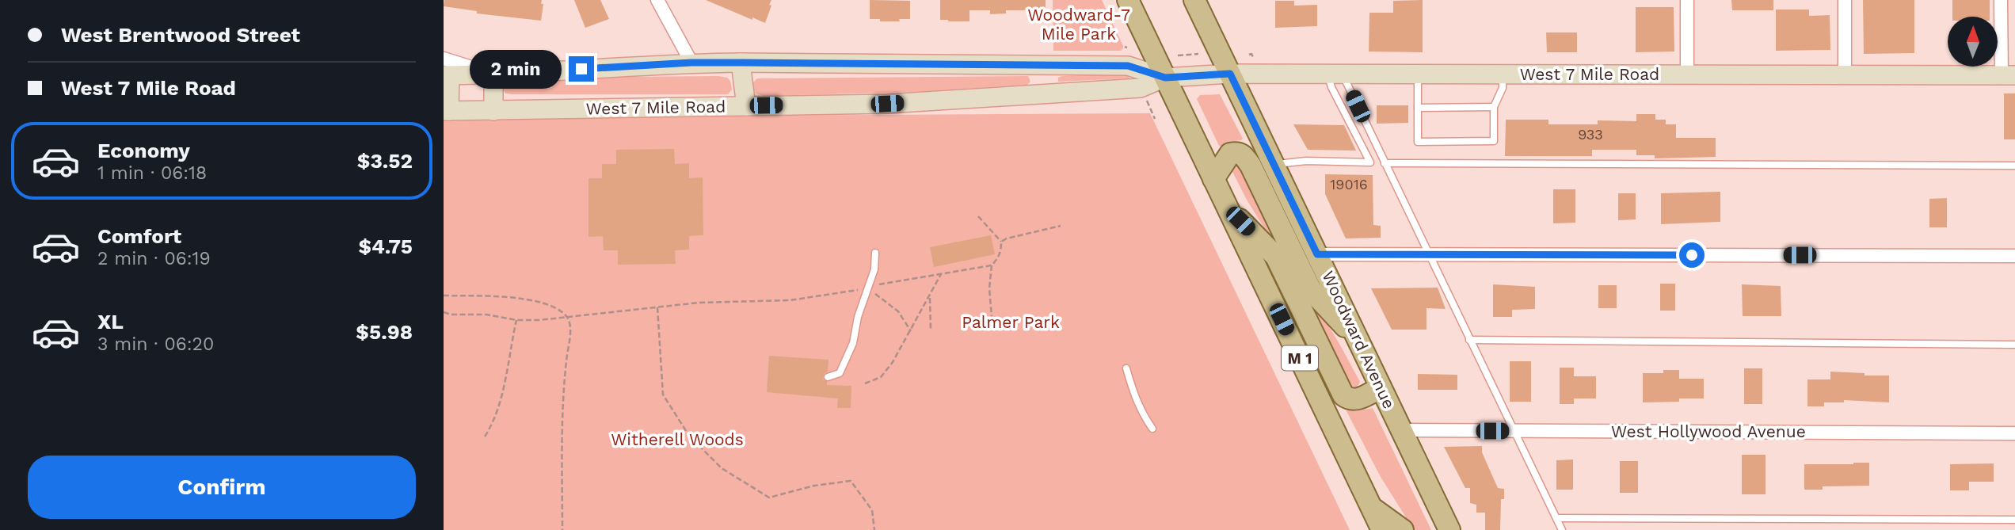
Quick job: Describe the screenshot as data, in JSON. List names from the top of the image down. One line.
{"streets":{"main road":["West 7 Mile Road","Woodward Avenue","M 1"],"street":["West Hollywood Avenue"]},"crossings":[["West 7 Mile Road","Woodward Avenue"],["West 7 Mile Road","M 1"],["Woodward Avenue","West Hollywood Avenue"]],"parks":["Woodward-7 Mile Park","Palmer Park","Witherell Woods"],"house_numbers":["933","19016"],"north":"top","page":{"banner":["West Brentwood Street","West 7 Mile Road"],"bubble":"2 min","list":[{"name":"Economy","note":"1 min · 06:18","value":"$3.52"},{"name":"Comfort","note":"2 min · 06:19","value":"$4.75"},{"name":"XL","note":"3 min · 06:20","value":"$5.98"}],"buttons":"Confirm"}}
